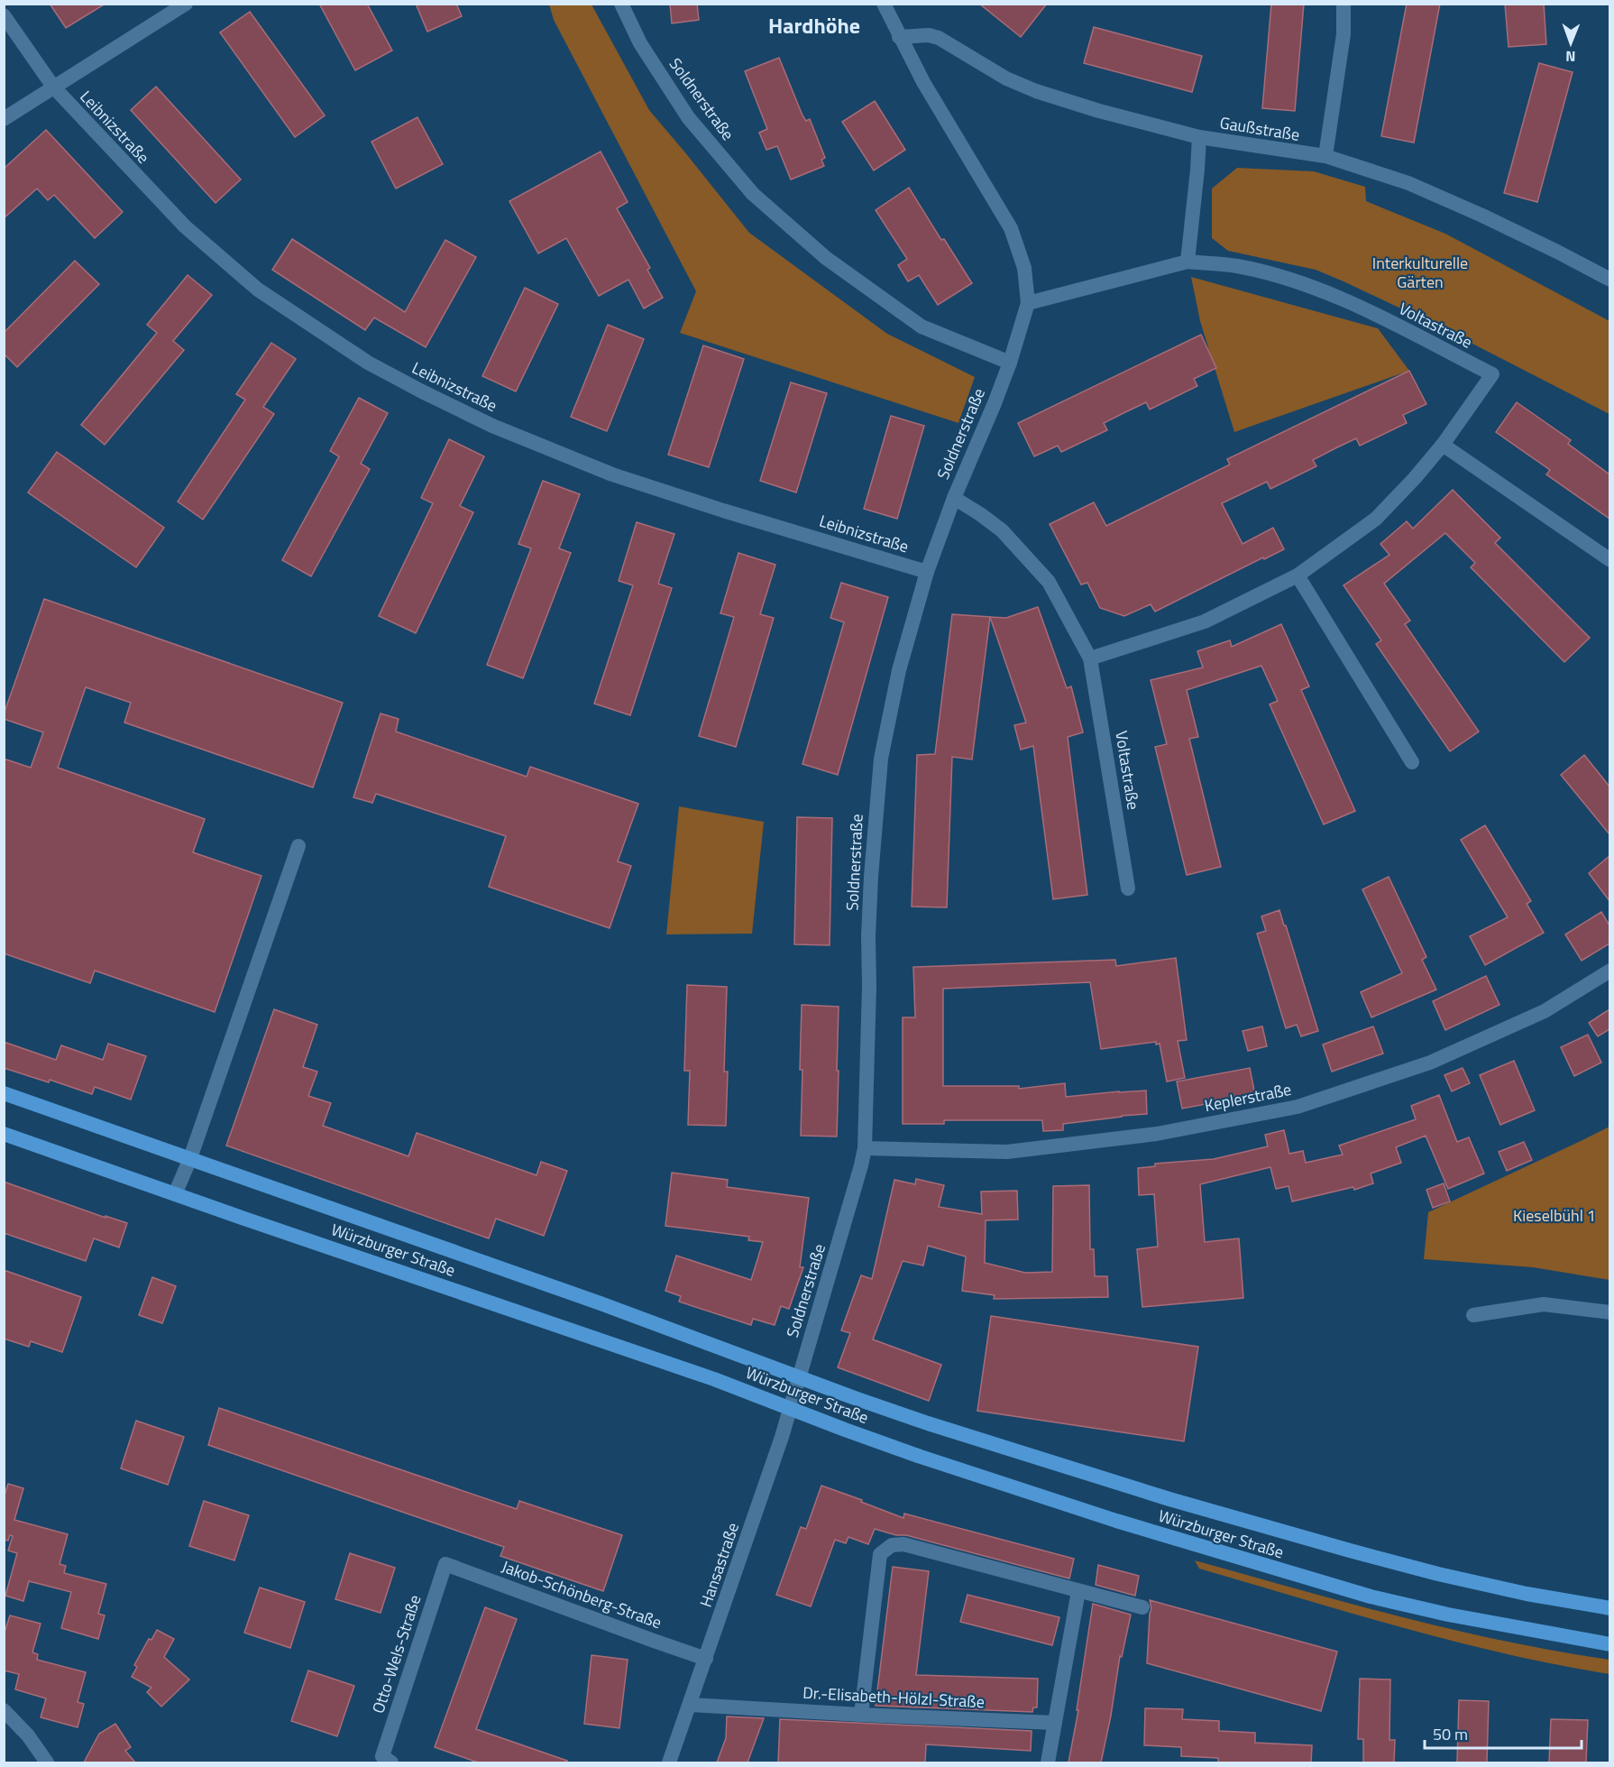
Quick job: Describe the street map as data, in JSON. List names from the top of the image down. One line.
{"streets":{"main road":["Würzburger Straße"],"street":["Soldnerstraße","Leibnizstraße","Gaußstraße","Voltastraße","Keplerstraße","Hansastraße","Jakob-Schönberg-Straße","Otto-Wels-Straße","Dr.-Elisabeth-Hölzl-Straße"]},"crossings":[["Soldnerstraße","Leibnizstraße"],["Soldnerstraße","Gaußstraße"],["Soldnerstraße","Voltastraße"],["Soldnerstraße","Keplerstraße"],["Soldnerstraße","Würzburger Straße"],["Soldnerstraße","Hansastraße"],["Würzburger Straße","Hansastraße"],["Hansastraße","Jakob-Schönberg-Straße"],["Hansastraße","Dr.-Elisabeth-Hölzl-Straße"],["Jakob-Schönberg-Straße","Otto-Wels-Straße"]],"districts":["Hardhöhe"],"parks":["Interkulturelle Gärten","Kieselbühl 1"],"scale_bar":"50 m","north":"bottom"}
